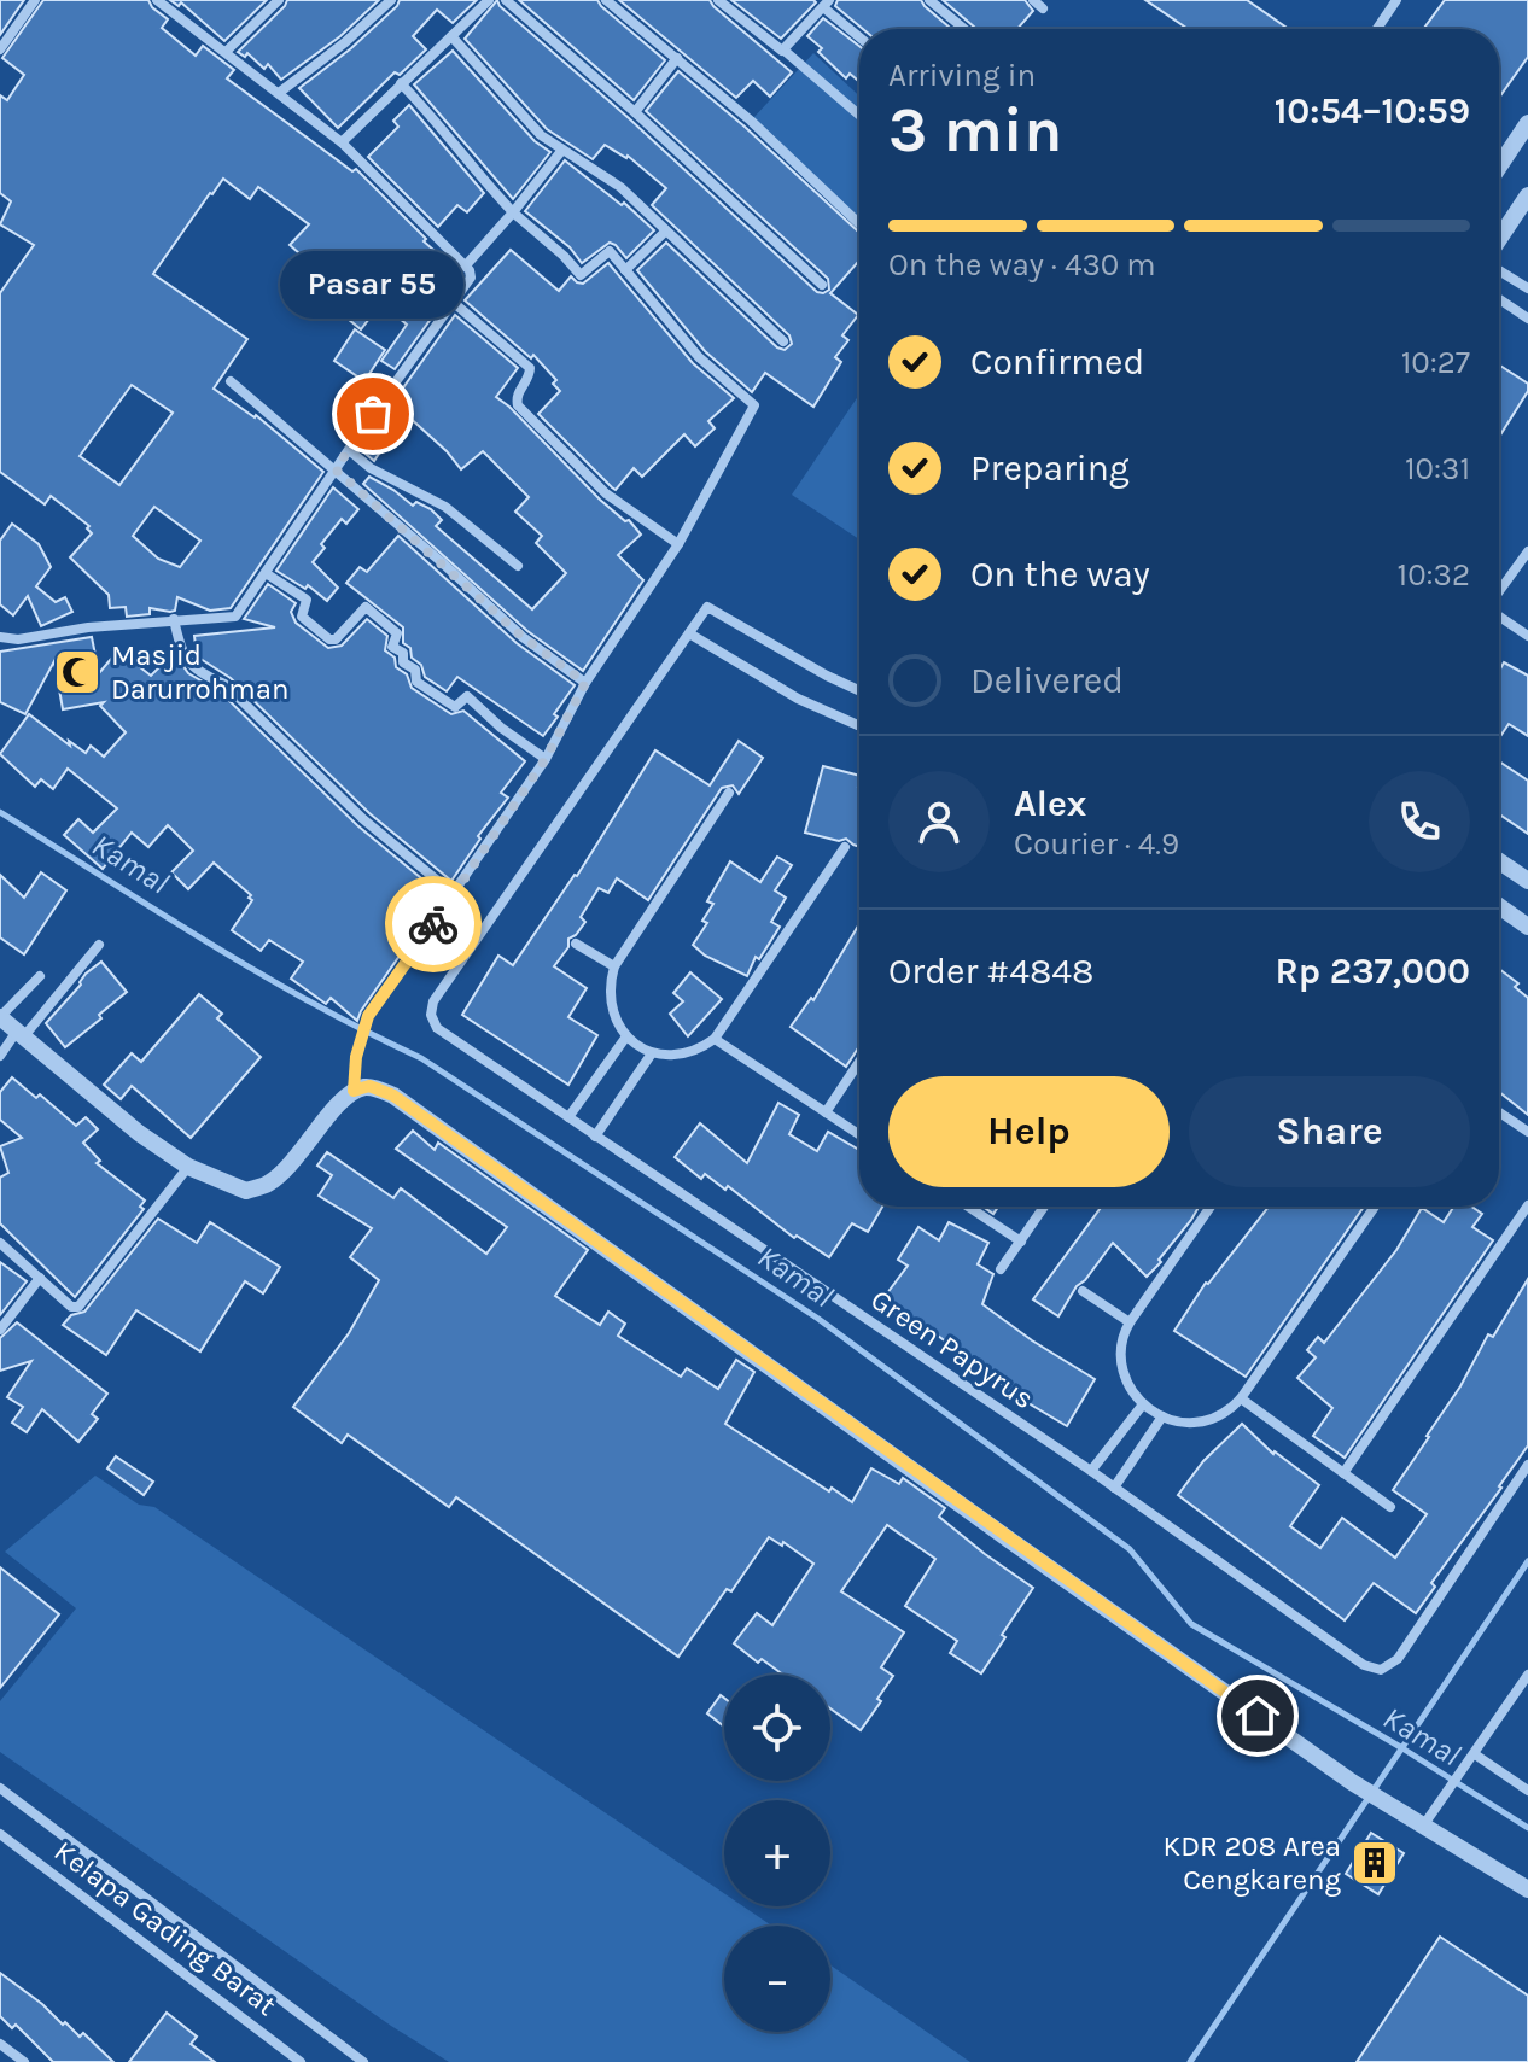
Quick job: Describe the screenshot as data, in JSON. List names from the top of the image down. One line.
{"streets":{"street":["Green Papyrus","Kelapa Gading Barat"]},"water":["Kamal"],"places":{"other":["Pasar 55"],"mosque":["Masjid Darurrohman"],"building":["KDR 208 Area Cengkareng"]},"page":{"heading":["3 min","Arriving in","10:54–10:59"],"panel":["Alex","Courier · 4.9","Order #4848","Rp 237,000"],"bar":"On the way · 430 m","bubble":"Pasar 55","list":[["Confirmed","10:27"],["Preparing","10:31"],["On the way","10:32"],"Delivered"],"buttons":["Help","Share"],"map_buttons":["+","−"]}}
